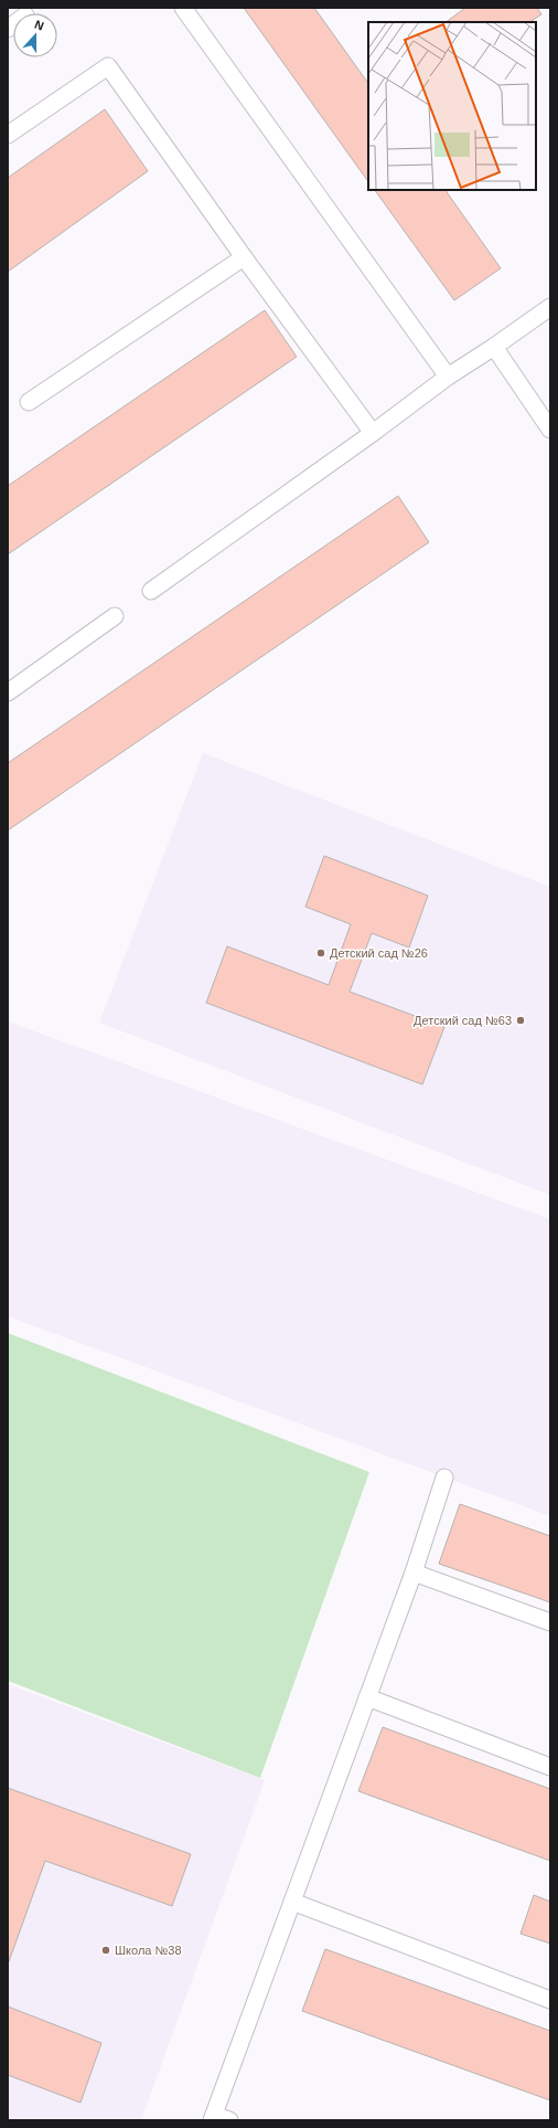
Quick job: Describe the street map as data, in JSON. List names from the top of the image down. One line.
{"places":["Детский сад №26","Детский сад №63","Школа №38"],"north":"top"}
